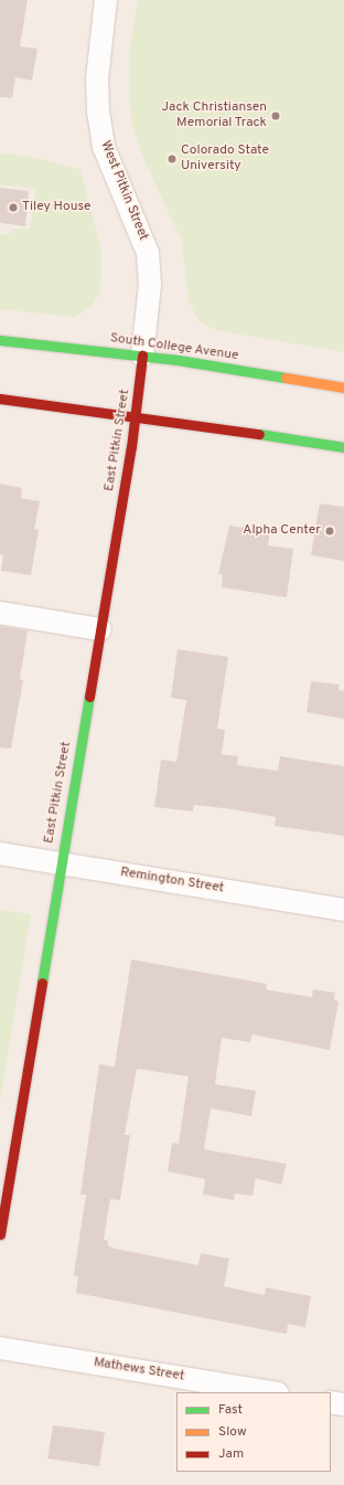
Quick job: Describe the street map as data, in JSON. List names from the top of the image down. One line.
{"streets":{"main road":["South College Avenue","East Pitkin Street"],"street":["West Pitkin Street","Remington Street","Mathews Street"]},"crossings":[["West Pitkin Street","South College Avenue"],["West Pitkin Street","East Pitkin Street"],["South College Avenue","East Pitkin Street"],["East Pitkin Street","Remington Street"]],"places":["Jack Christiansen Memorial Track","Colorado State University","Tiley House","Alpha Center"],"legend":["Fast","Slow","Jam"]}
